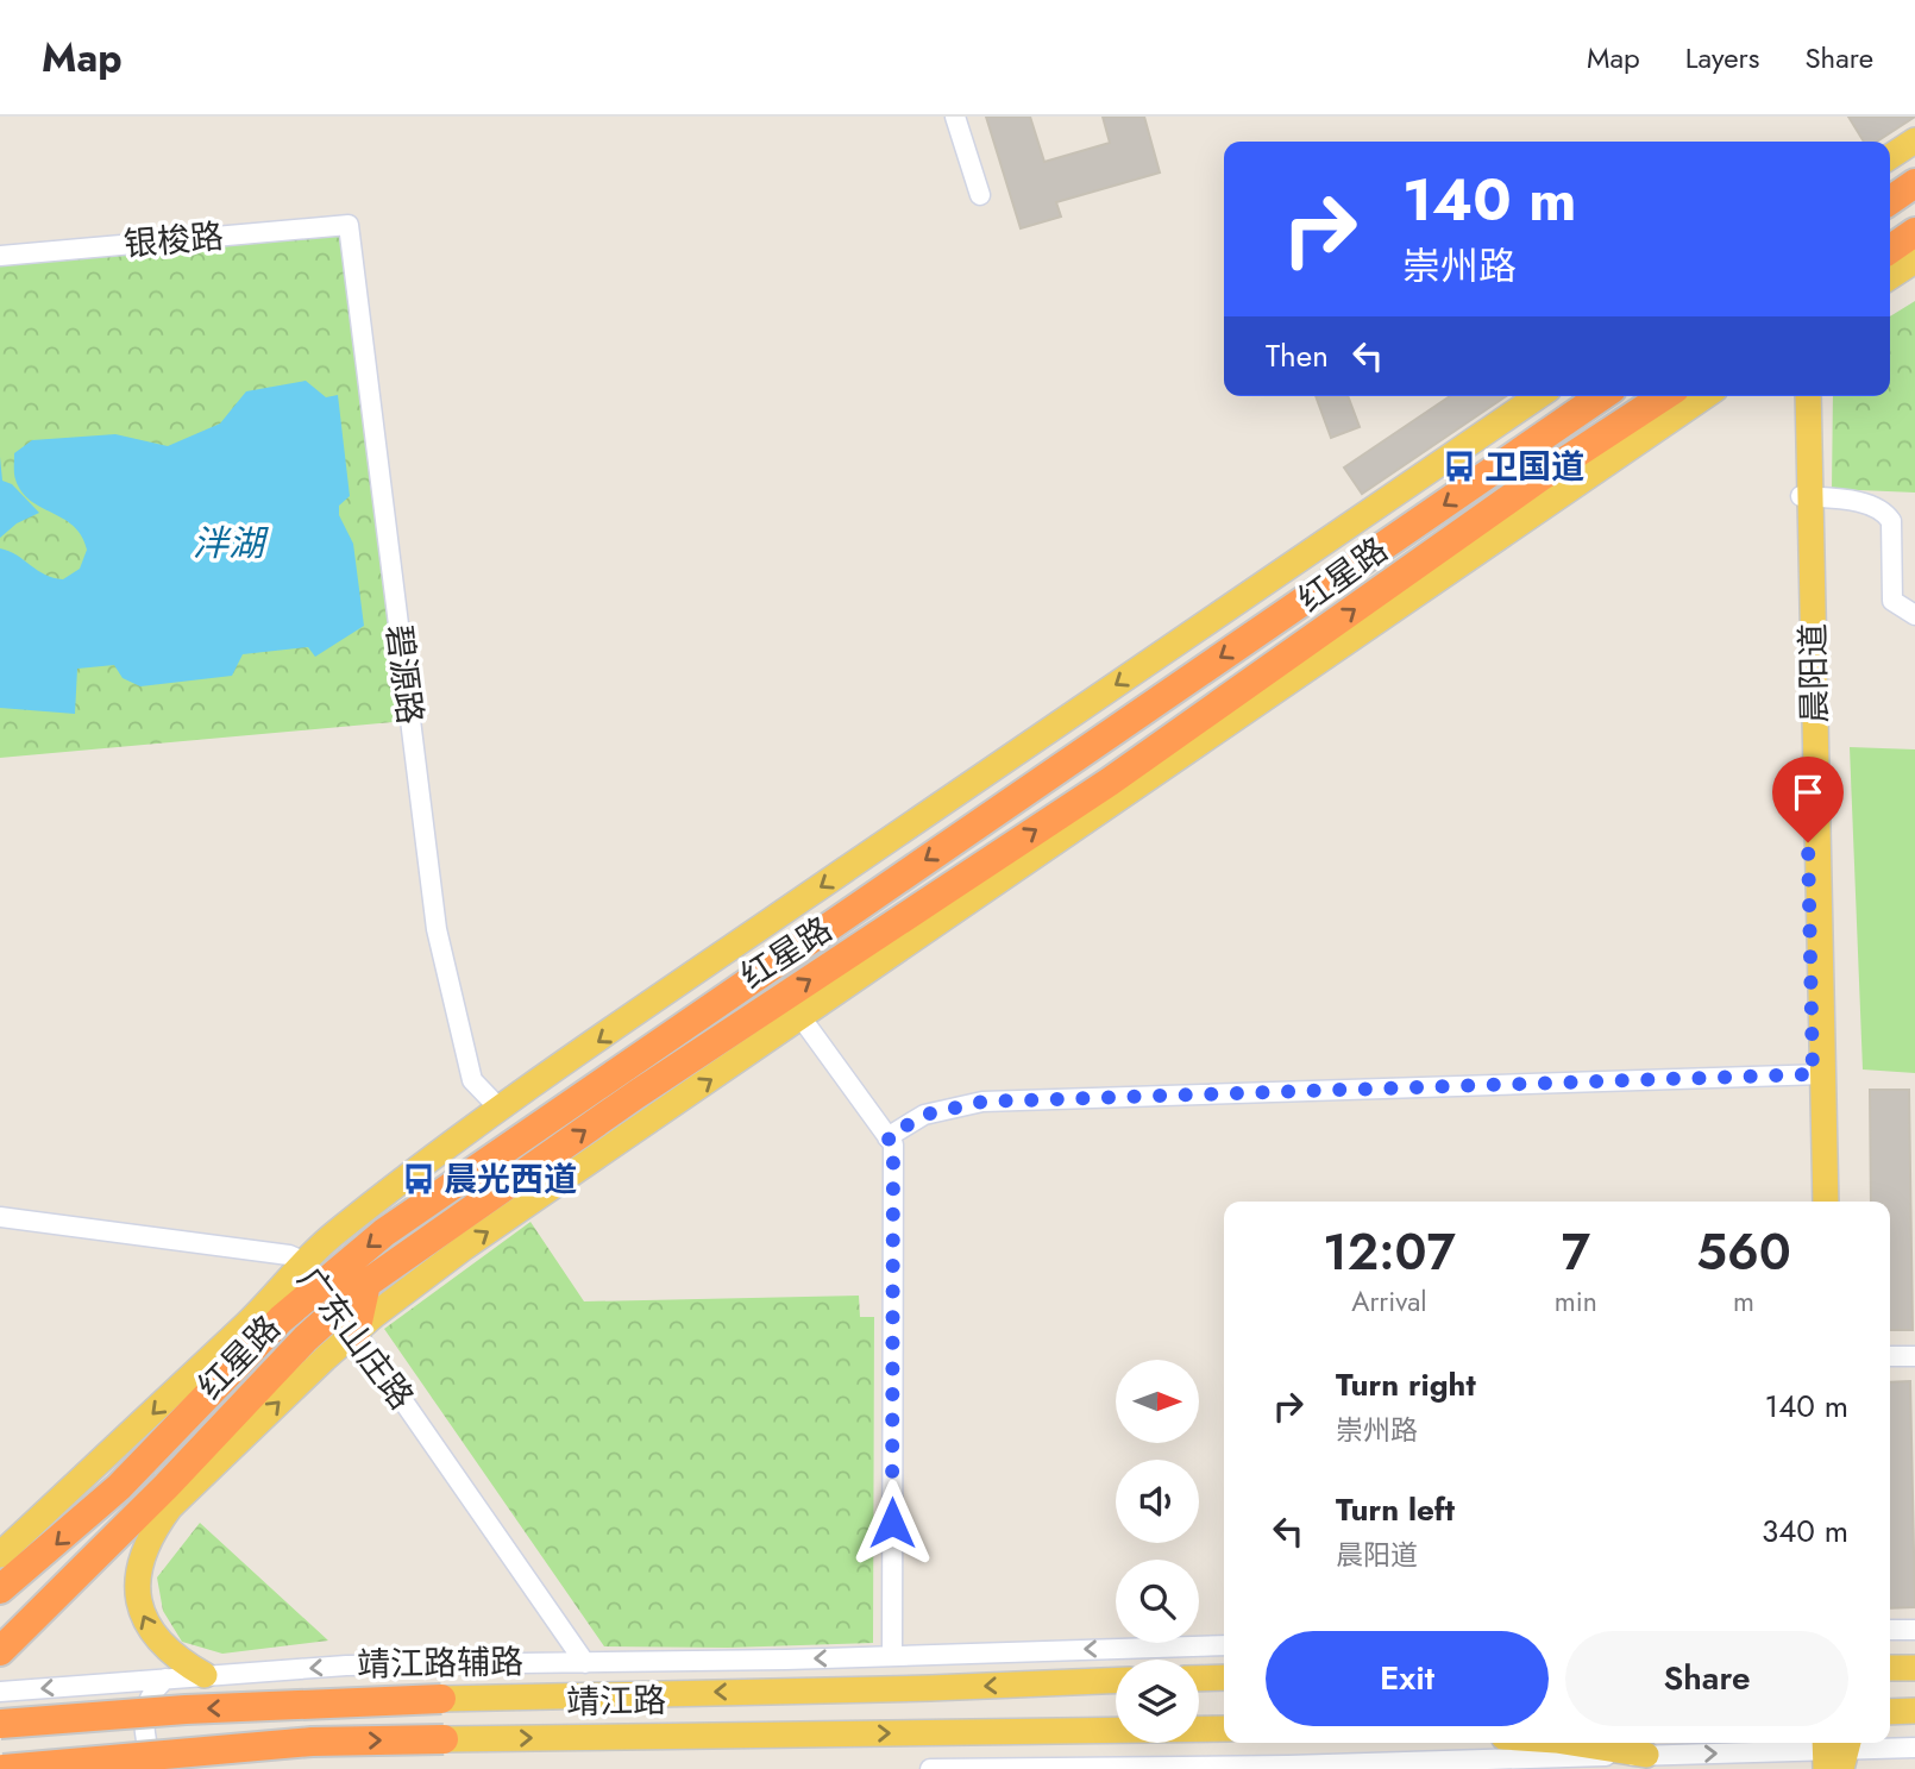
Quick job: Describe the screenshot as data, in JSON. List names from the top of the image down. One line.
{"streets":{"highway":["红星路","靖江路"],"main road":["晨阳道"],"street":["银梭路","碧源路","广东山庄路","靖江路辅路"]},"crossings":[["银梭路","碧源路"],["红星路","广东山庄路"],["广东山庄路","靖江路辅路"]],"one_way":["靖江路辅路"],"water":["泮湖"],"places":{"bus stop":["卫国道","晨光西道"]},"north":"right","page":{"header":"Map","nav":["Map","Layers","Share"],"turn":["140 m","崇州路"],"then":"Then","eta":["12:07","Arrival","7","min","560","m"],"list":[{"name":"Turn right","note":"崇州路","value":"140 m"},{"name":"Turn left","note":"晨阳道","value":"340 m"}],"buttons":["Exit","Share"]}}
